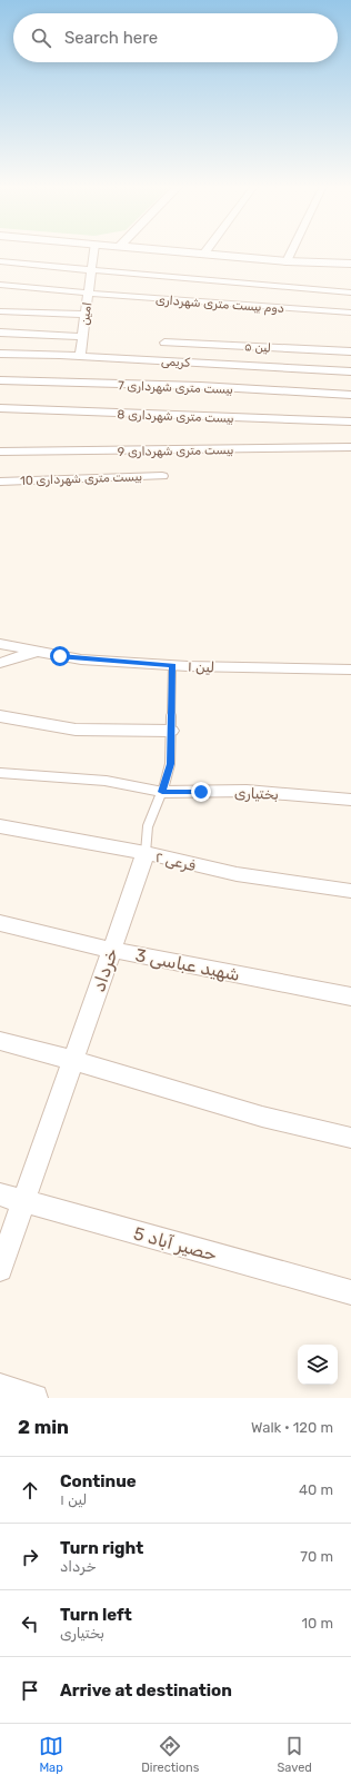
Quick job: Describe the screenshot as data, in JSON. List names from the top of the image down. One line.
{"streets":{"street":["دوم بیست متری شهرداری","امین","لین ۵","کریمی","بیست متری شهرداری 7","بیست متری شهرداری 8","بیست متری شهرداری 9","بیست متری شهرداری 10","لین ۱","بختیاری","۲ فرعی","شهید عباسی 3","خرداد","حصیر آباد 5"]},"crossings":[["دوم بیست متری شهرداری","امین"],["امین","کریمی"],["لین ۱","خرداد"],["بختیاری","خرداد"],["۲ فرعی","خرداد"],["شهید عباسی 3","خرداد"],["خرداد","حصیر آباد 5"]],"page":{"search":"Search here","heading":["2 min","Walk · 120 m"],"list":[["Continue","لین ۱","40 m"],["Turn right","خرداد","70 m"],["Turn left","بختیاری","10 m"],"Arrive at destination"],"nav":["Map","Directions","Saved"]}}
